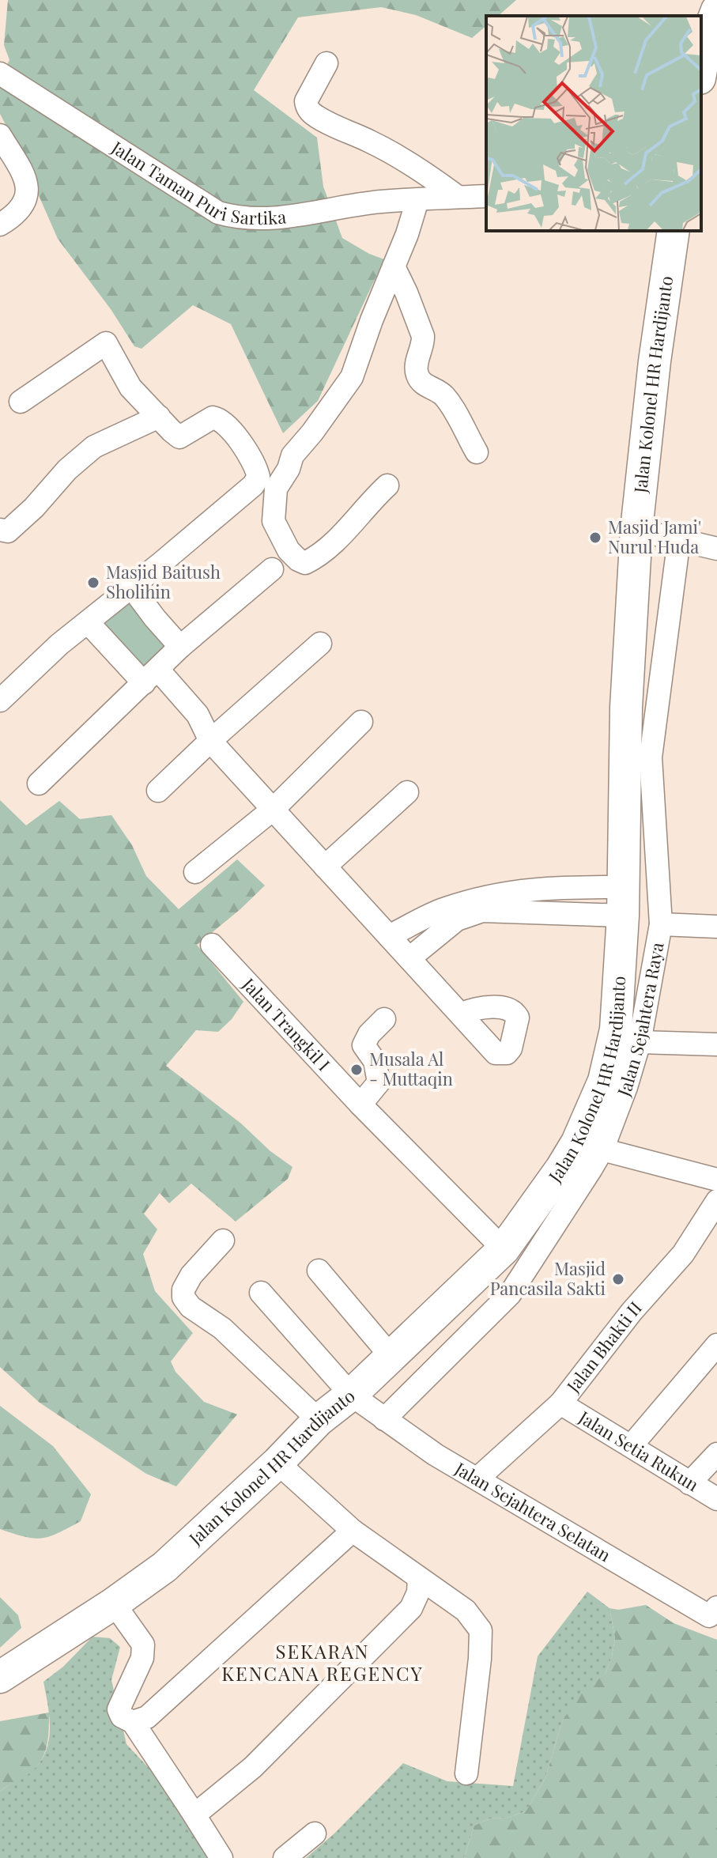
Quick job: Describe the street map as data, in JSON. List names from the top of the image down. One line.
{"streets":{"main road":["Jalan Kolonel HR Hardijanto"],"street":["Jalan Taman Puri Sartika","Jalan Sejahtera Raya","Jalan Trangkil I","Jalan Bhakti II","Jalan Setia Rukun","Jalan Sejahtera Selatan"]},"crossings":[["Jalan Kolonel HR Hardijanto","Jalan Sejahtera Raya"],["Jalan Kolonel HR Hardijanto","Jalan Trangkil I"],["Jalan Kolonel HR Hardijanto","Jalan Sejahtera Selatan"],["Jalan Sejahtera Raya","Jalan Trangkil I"],["Jalan Sejahtera Raya","Jalan Sejahtera Selatan"],["Jalan Bhakti II","Jalan Setia Rukun"],["Jalan Bhakti II","Jalan Sejahtera Selatan"]],"districts":["SEKARAN KENCANA REGENCY"],"places":["Masjid Jami' Nurul Huda","Masjid Baitush Sholihin","Musala Al - Muttaqin","Masjid Pancasila Sakti"]}
